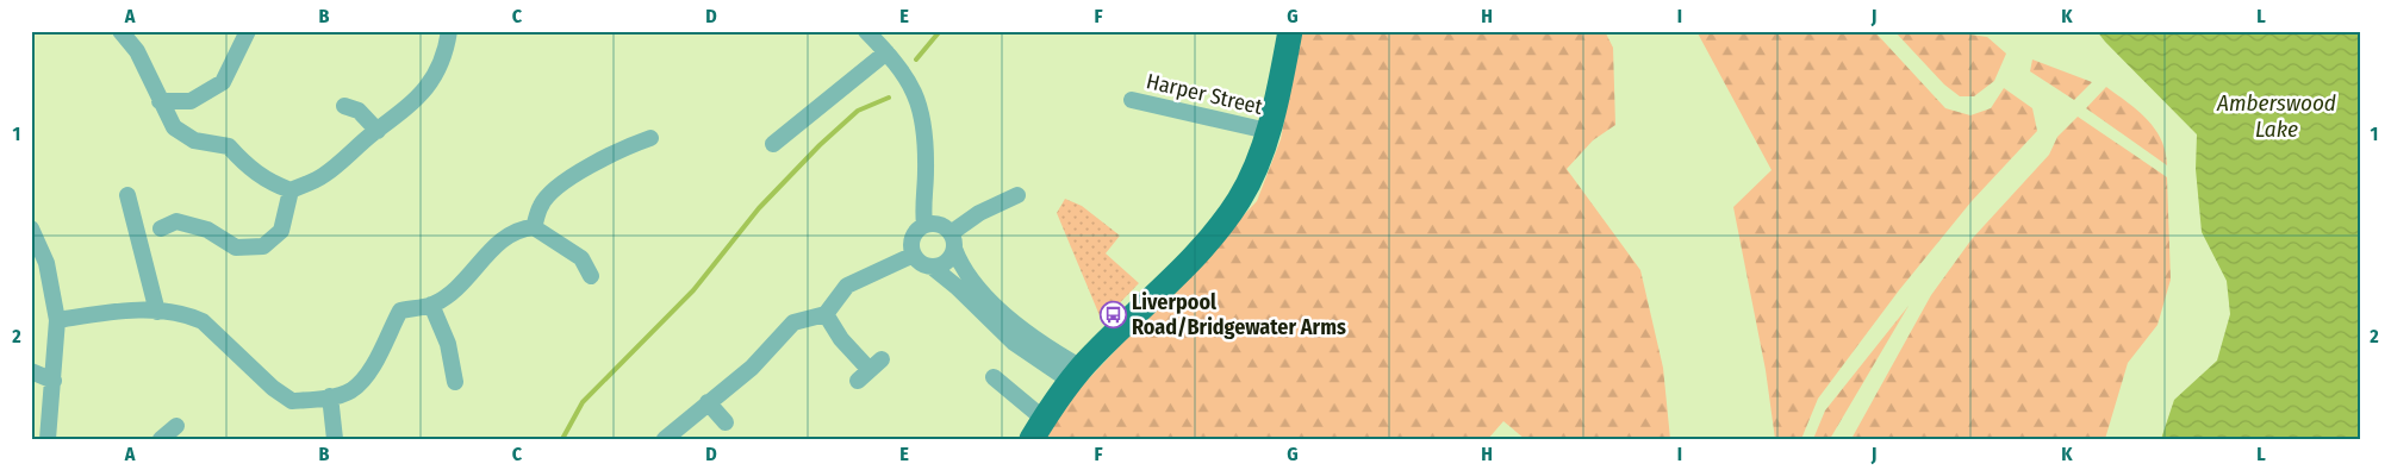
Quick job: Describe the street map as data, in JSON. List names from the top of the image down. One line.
{"streets":{"street":["Harper Street"]},"water":["Amberswood Lake"],"places":{"bus stop":["Liverpool Road/Bridgewater Arms"]},"grid":{"columns":["A","B","C","D","E","F","G","H","I","J","K","L"],"rows":["1","2"]}}
